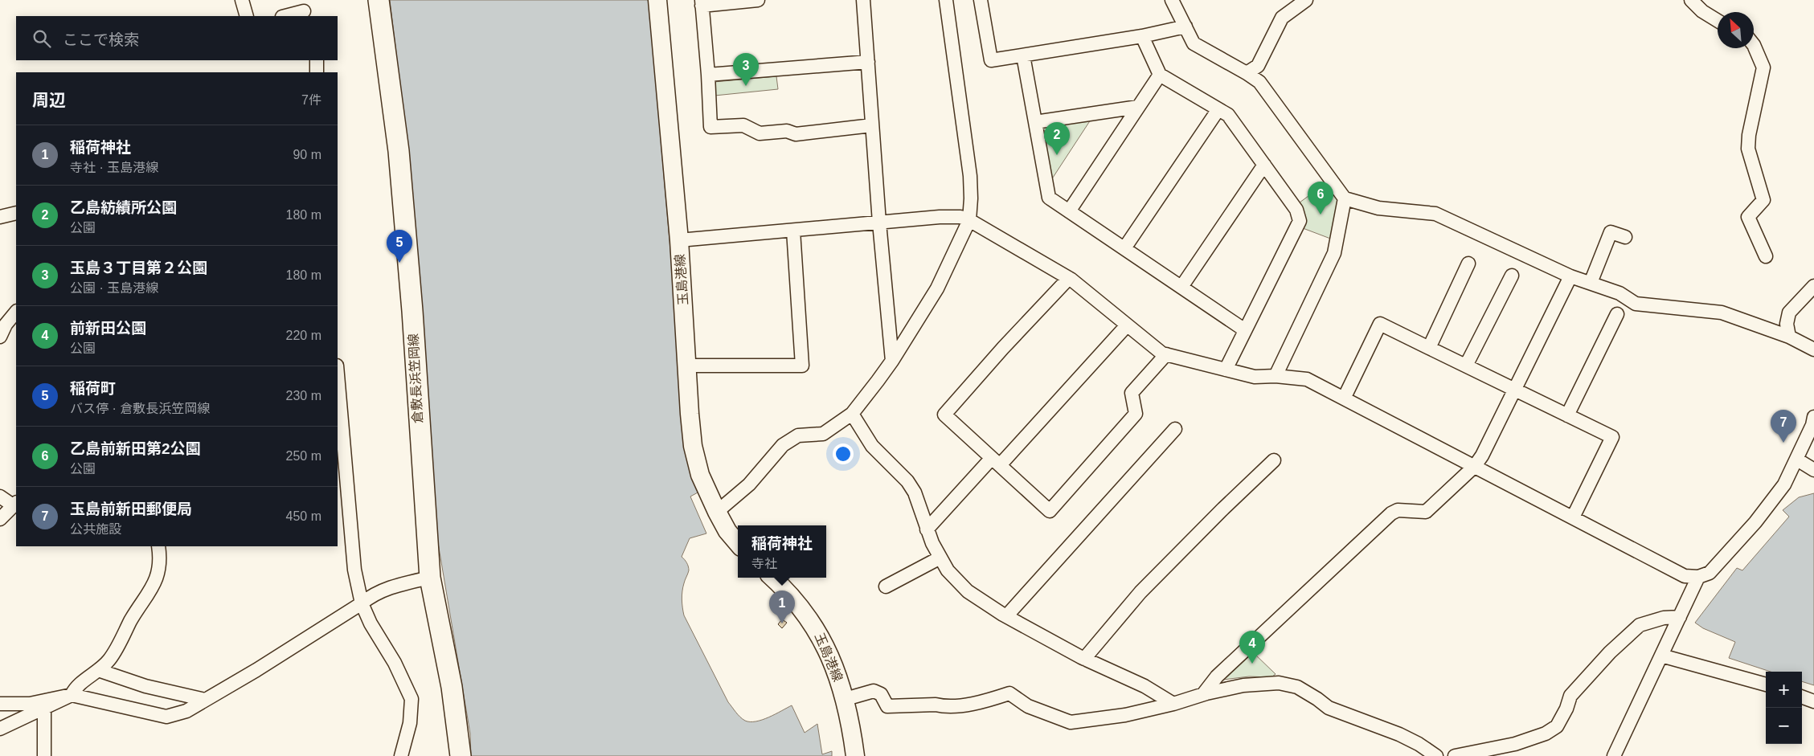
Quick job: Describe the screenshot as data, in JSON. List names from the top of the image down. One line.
{"streets":{"main road":["玉島港線","倉敷長浜笠岡線"]},"north":"top left","page":{"search":"ここで検索","pins":["3","2","6","5","7","1","4"],"heading":["周辺","7件"],"list":[{"mark":"1","name":"稲荷神社","note":"寺社 · 玉島港線","value":"90 m"},{"mark":"2","name":"乙島紡績所公園","note":"公園","value":"180 m"},{"mark":"3","name":"玉島３丁目第２公園","note":"公園 · 玉島港線","value":"180 m"},{"mark":"4","name":"前新田公園","note":"公園","value":"220 m"},{"mark":"5","name":"稲荷町","note":"バス停 · 倉敷長浜笠岡線","value":"230 m"},{"mark":"6","name":"乙島前新田第2公園","note":"公園","value":"250 m"},{"mark":"7","name":"玉島前新田郵便局","note":"公共施設","value":"450 m"}],"popup":["稲荷神社","寺社"],"map_buttons":["+","−"]}}
